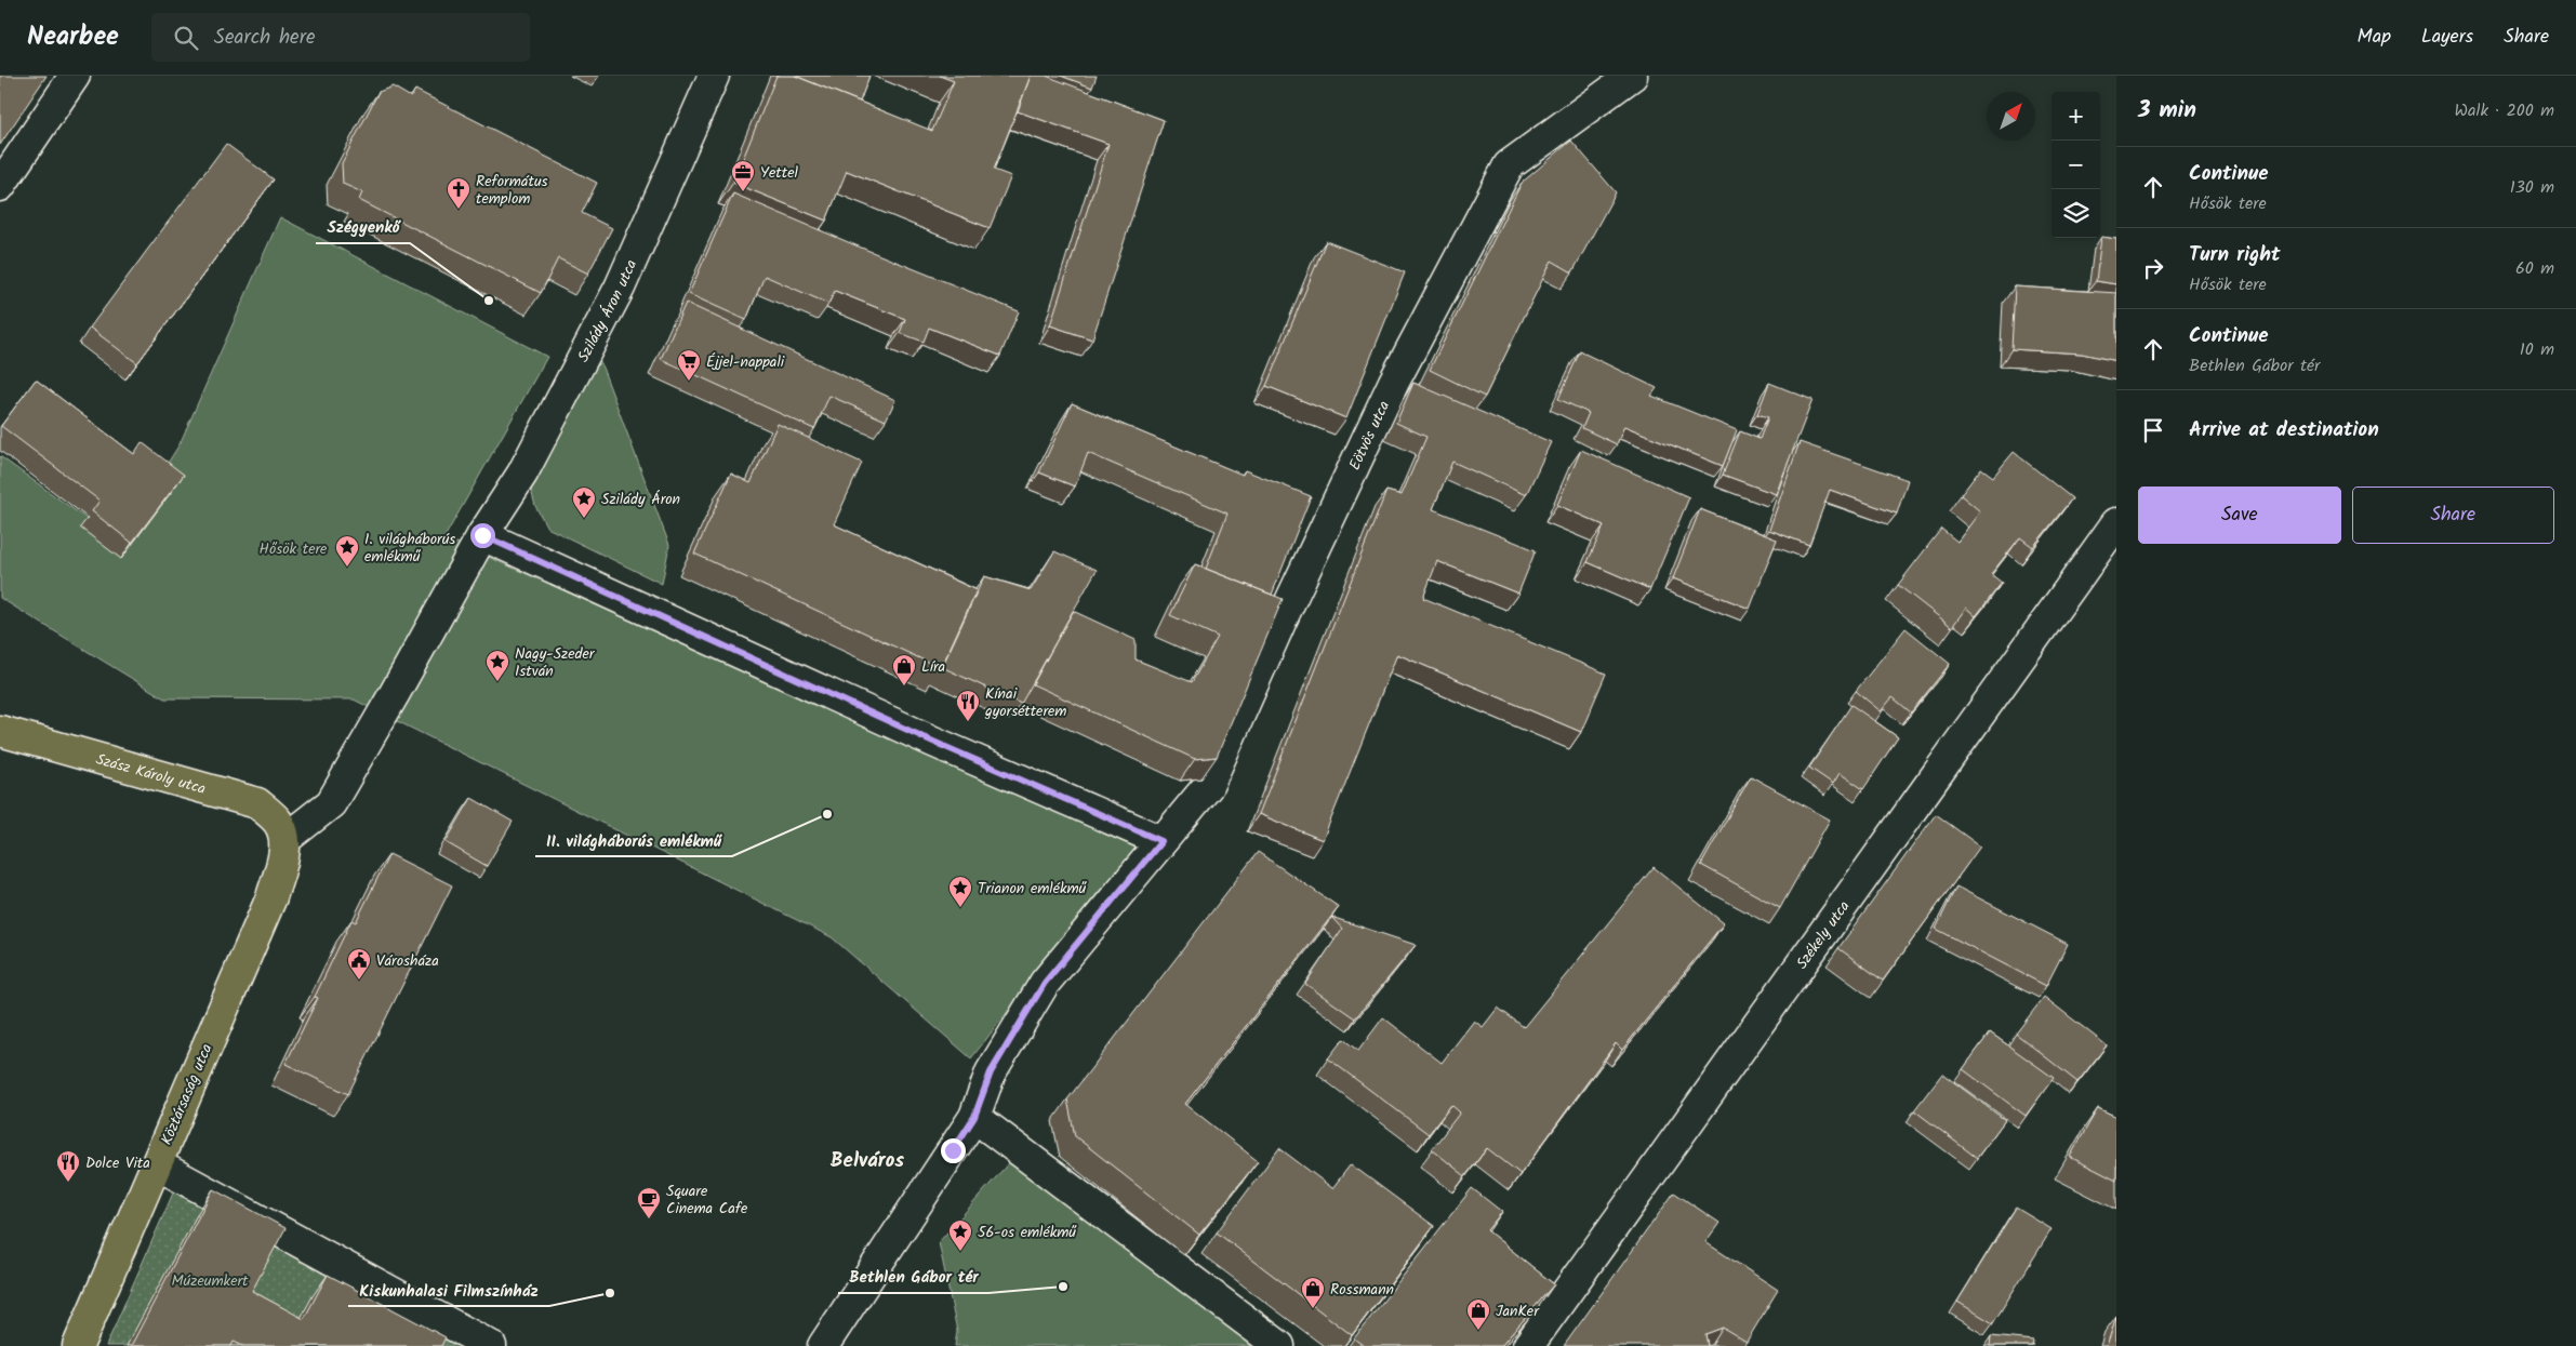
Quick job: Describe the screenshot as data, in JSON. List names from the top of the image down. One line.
{"streets":{"main road":["Szász Károly utca","Köztársaság utca"],"street":["Szilády Áron utca","Eötvös utca","Székely utca"]},"crossings":[["Szász Károly utca","Köztársaság utca"]],"districts":["Belváros"],"parks":["Hősök tere","Múzeumkert"],"places":{"office":["Yettel"],"church":["Református templom"],"other":["Szégyenkő","II. világháborús emlékmű","Bethlen Gábor tér","Kiskunhalasi Filmszínház"],"supermarket":["Éjjel-nappali"],"place":["Szilády Áron","I. világháborús emlékmű","Nagy-Szeder István","Trianon emlékmű","56-os emlékmű"],"shop":["Líra","Rossmann","JanKer"],"restaurant":["Kínai gyorsétterem","Dolce Vita"],"public building":["Városháza"],"cafe":["Square Cinema Cafe"]},"north":"top right","page":{"header":"Nearbee","search":"Search here","nav":["Map","Layers","Share"],"heading":["3 min","Walk · 200 m"],"map_buttons":["+","−"],"list":[["Continue","Hősök tere","130 m"],["Turn right","Hősök tere","60 m"],["Continue","Bethlen Gábor tér","10 m"],"Arrive at destination"],"buttons":["Save","Share"]}}
